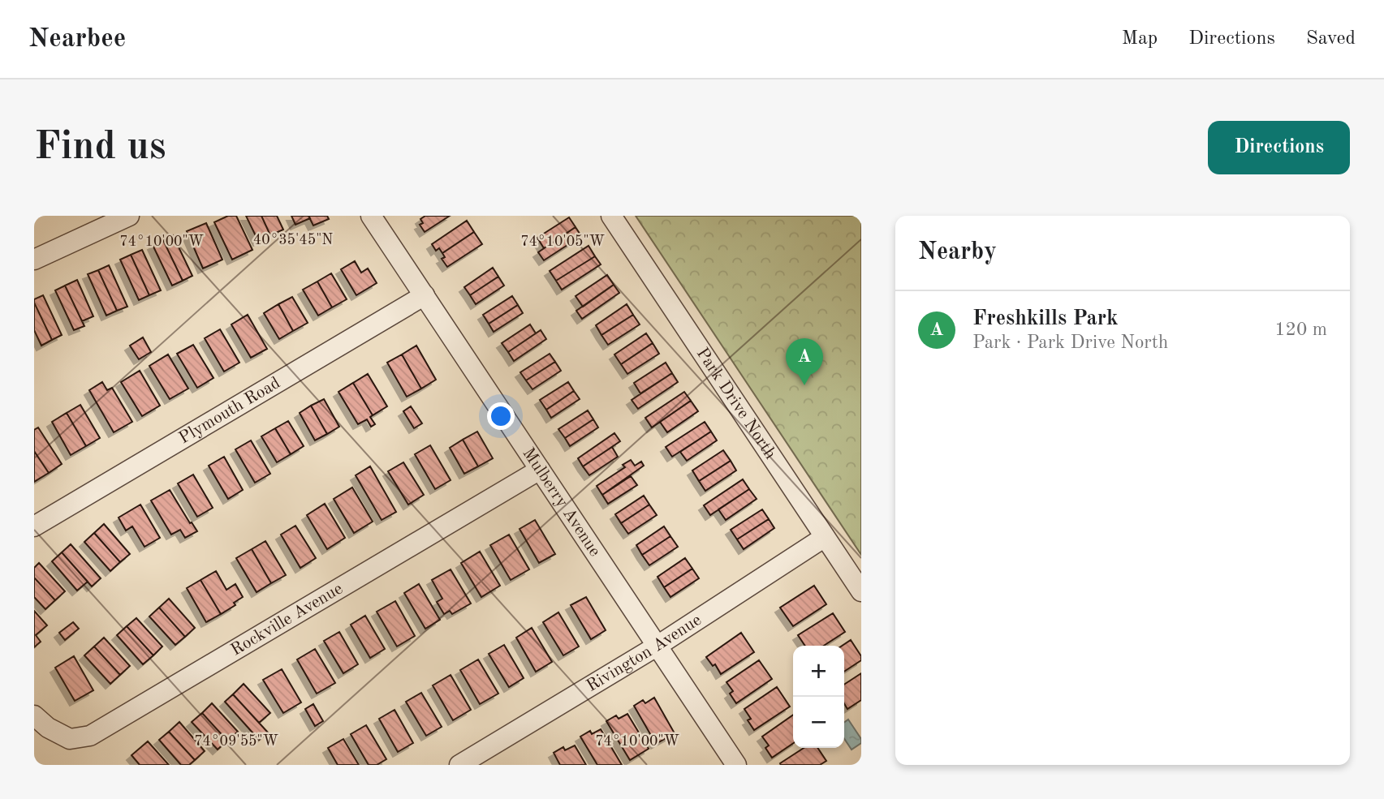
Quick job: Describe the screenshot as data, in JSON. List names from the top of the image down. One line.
{"streets":{"street":["Park Drive North","Plymouth Road","Mulberry Avenue","Rockville Avenue","Rivington Avenue"]},"crossings":[["Park Drive North","Rivington Avenue"],["Plymouth Road","Mulberry Avenue"],["Mulberry Avenue","Rockville Avenue"],["Mulberry Avenue","Rivington Avenue"]],"page":{"header":"Nearbee","nav":["Map","Directions","Saved"],"buttons":"Directions","title":"Find us","heading":"Nearby","list":[{"mark":"A","name":"Freshkills Park","note":"Park · Park Drive North","value":"120 m"}],"pins":"A","map_buttons":["+","−"]},"coordinates":["40°35'45\"N","74°10'00\"W","74°10'05\"W","74°09'55\"W"]}
